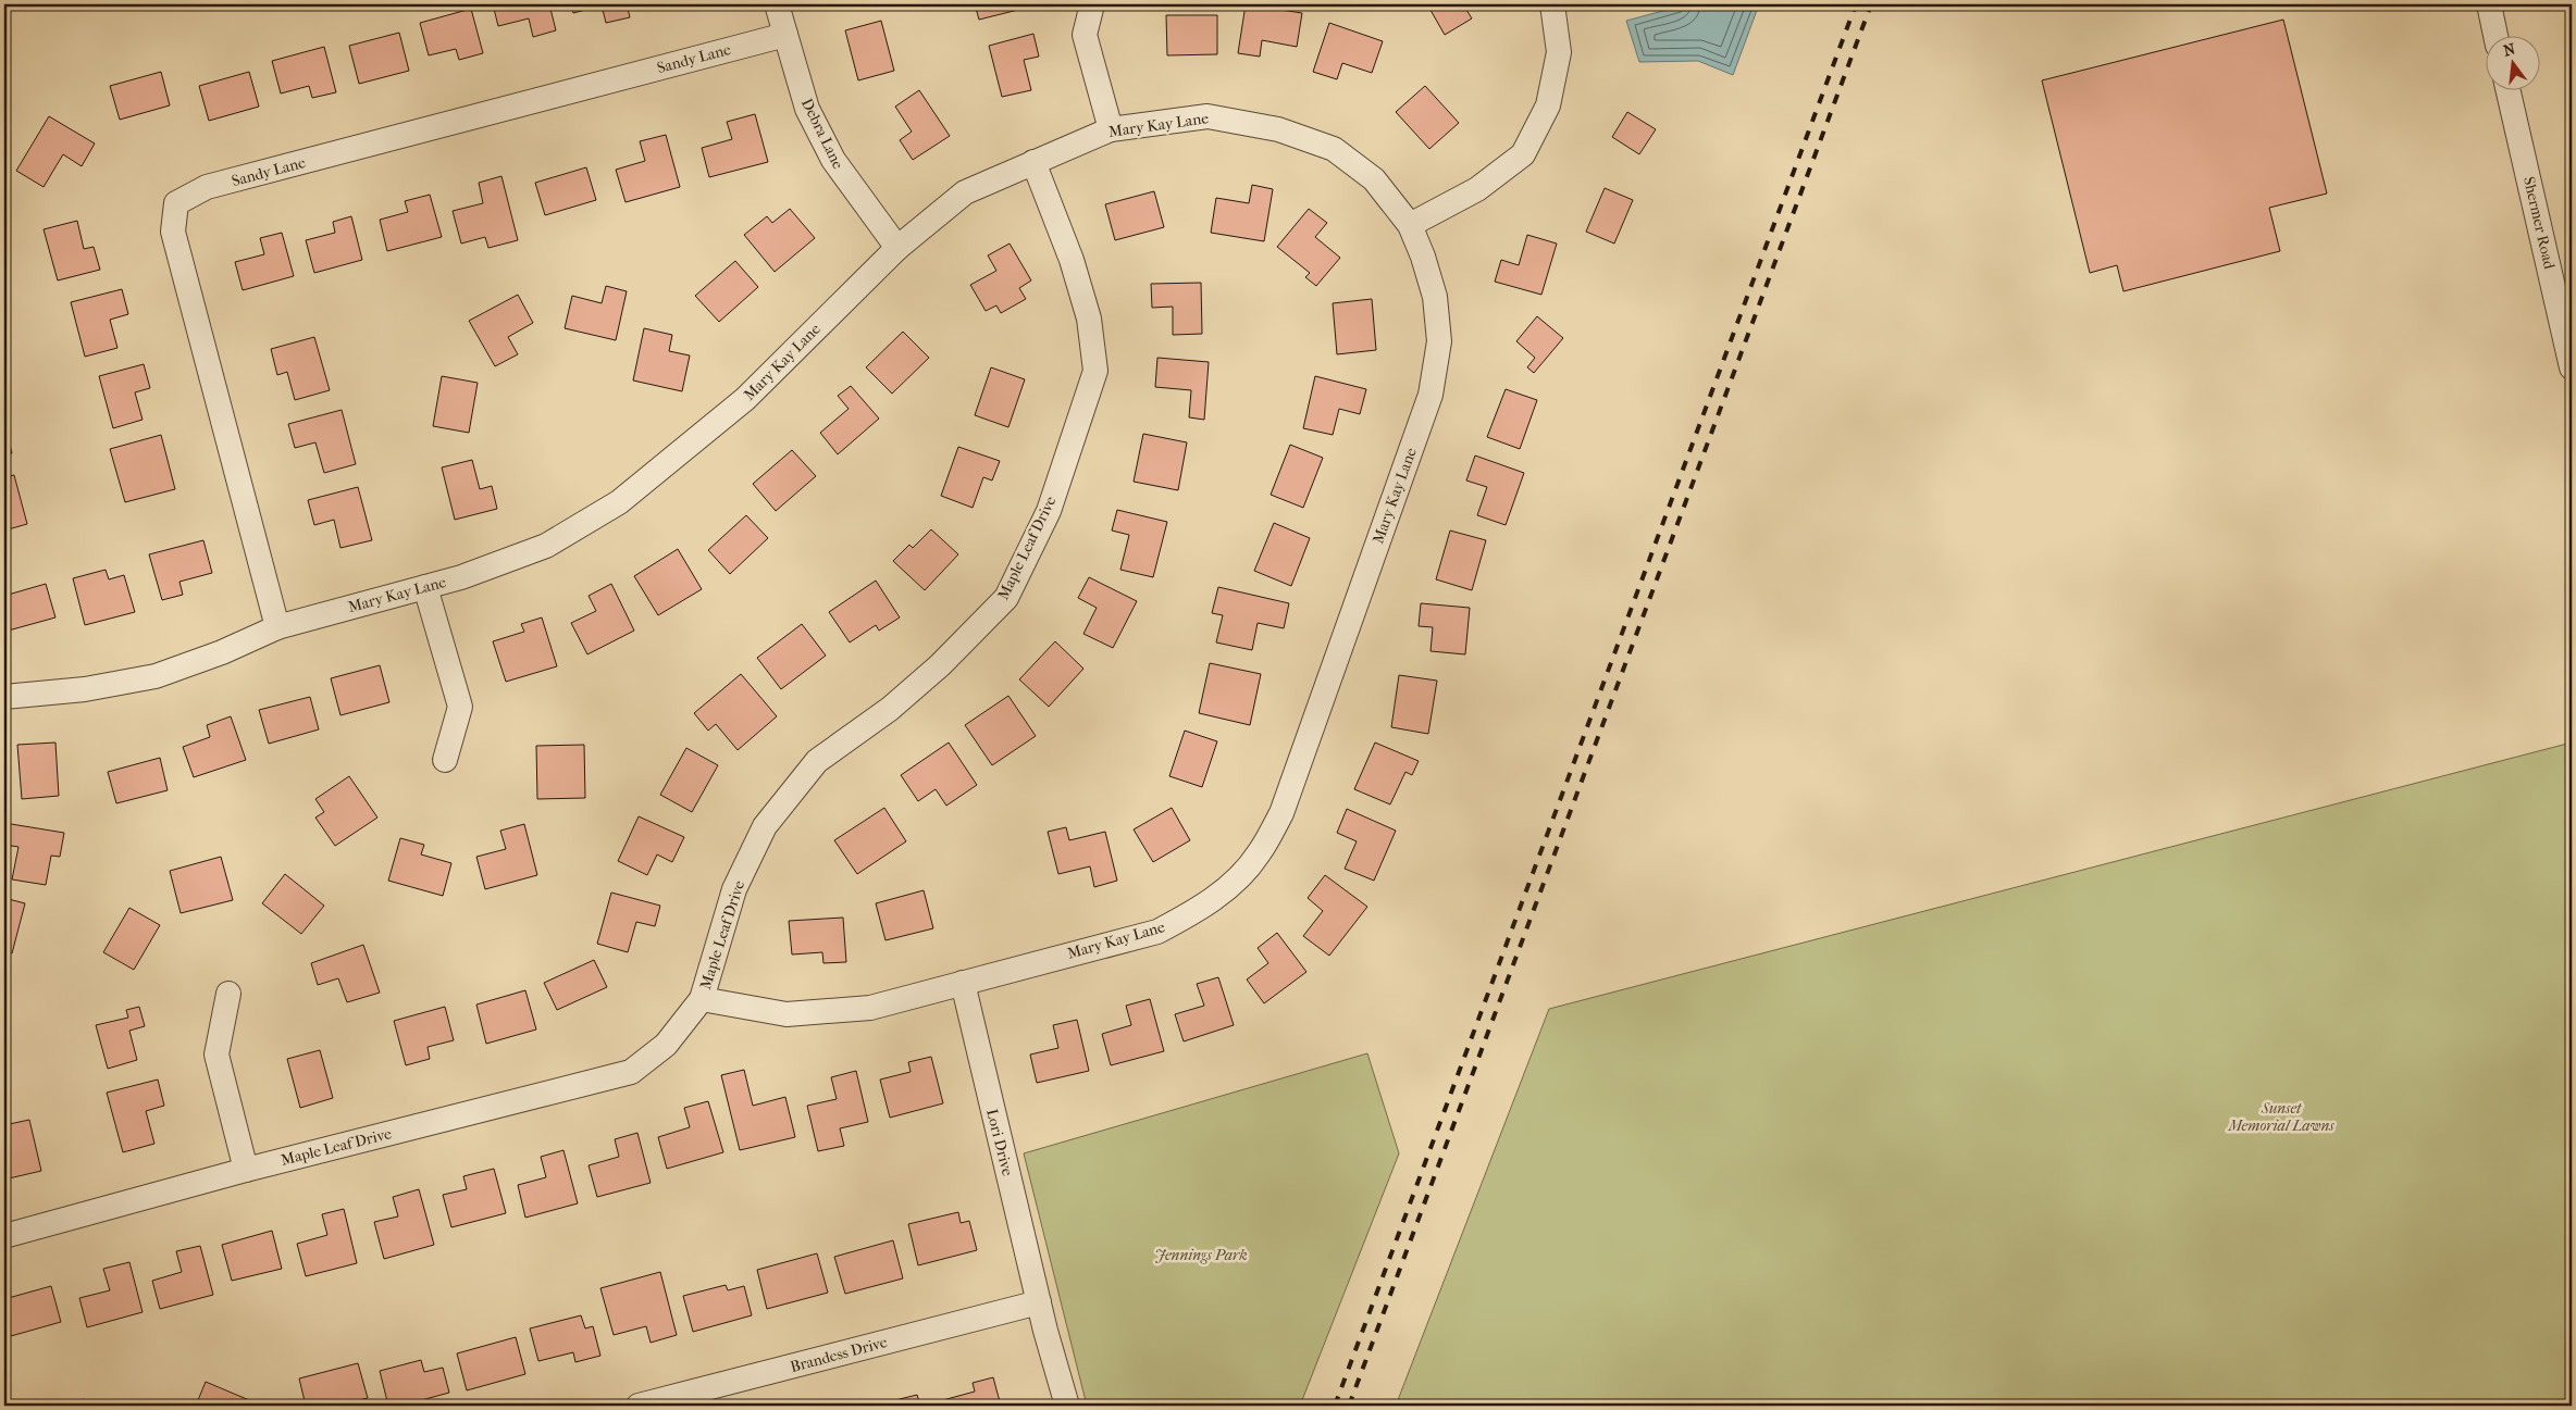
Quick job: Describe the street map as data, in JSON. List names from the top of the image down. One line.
{"streets":{"street":["Sandy Lane","Mary Kay Lane","Debra Lane","Shermer Road","Maple Leaf Drive","Lori Drive","Brandess Drive"]},"crossings":[["Sandy Lane","Mary Kay Lane"],["Sandy Lane","Debra Lane"],["Mary Kay Lane","Debra Lane"],["Mary Kay Lane","Maple Leaf Drive"],["Mary Kay Lane","Lori Drive"],["Lori Drive","Brandess Drive"]],"parks":["Sunset Memorial Lawns","Jennings Park"],"north":"top"}
